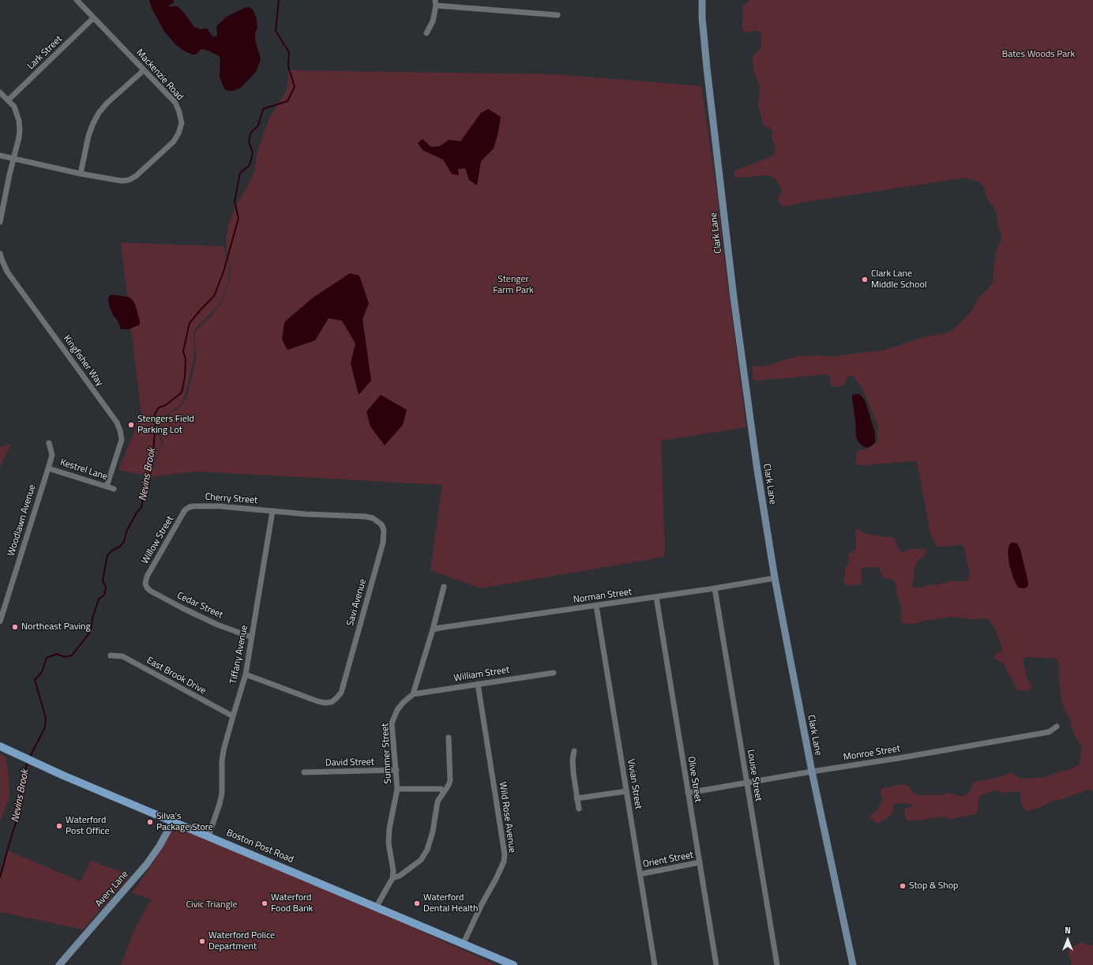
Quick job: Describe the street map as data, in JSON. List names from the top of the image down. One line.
{"streets":{"main road":["Clark Lane","Boston Post Road","Avery Lane"],"street":["Lark Street","Mackenzie Road","Kingfisher Way","Kestrel Lane","Cherry Street","Woodlawn Avenue","Willow Street","Norman Street","Savi Avenue","Cedar Street","Tiffany Avenue","William Street","East Brook Drive","Summer Street","Monroe Street","David Street","Louise Street","Olive Street","Vivian Street","Wild Rose Avenue","Orient Street"]},"crossings":[["Lark Street","Mackenzie Road"],["Clark Lane","Norman Street"],["Clark Lane","Monroe Street"],["Kingfisher Way","Kestrel Lane"],["Kestrel Lane","Woodlawn Avenue"],["Cherry Street","Willow Street"],["Cherry Street","Savi Avenue"],["Cherry Street","Tiffany Avenue"],["Willow Street","Cedar Street"],["Norman Street","Louise Street"],["Norman Street","Olive Street"],["Norman Street","Vivian Street"],["Savi Avenue","Tiffany Avenue"],["Cedar Street","Tiffany Avenue"],["Tiffany Avenue","East Brook Drive"],["Tiffany Avenue","Boston Post Road"],["William Street","Summer Street"],["William Street","Wild Rose Avenue"],["Summer Street","David Street"],["Monroe Street","Louise Street"],["Monroe Street","Olive Street"],["Olive Street","Orient Street"],["Vivian Street","Orient Street"],["Wild Rose Avenue","Boston Post Road"],["Boston Post Road","Avery Lane"]],"water":["Nevins Brook"],"parks":["Bates Woods Park","Stenger Farm Park","Civic Triangle"],"places":["Clark Lane Middle School","Stengers Field Parking Lot","Northeast Paving","Silva's Package Store","Waterford Post Office","Stop & Shop","Waterford Food Bank","Waterford Dental Health","Waterford Police Department"],"north":"top"}
